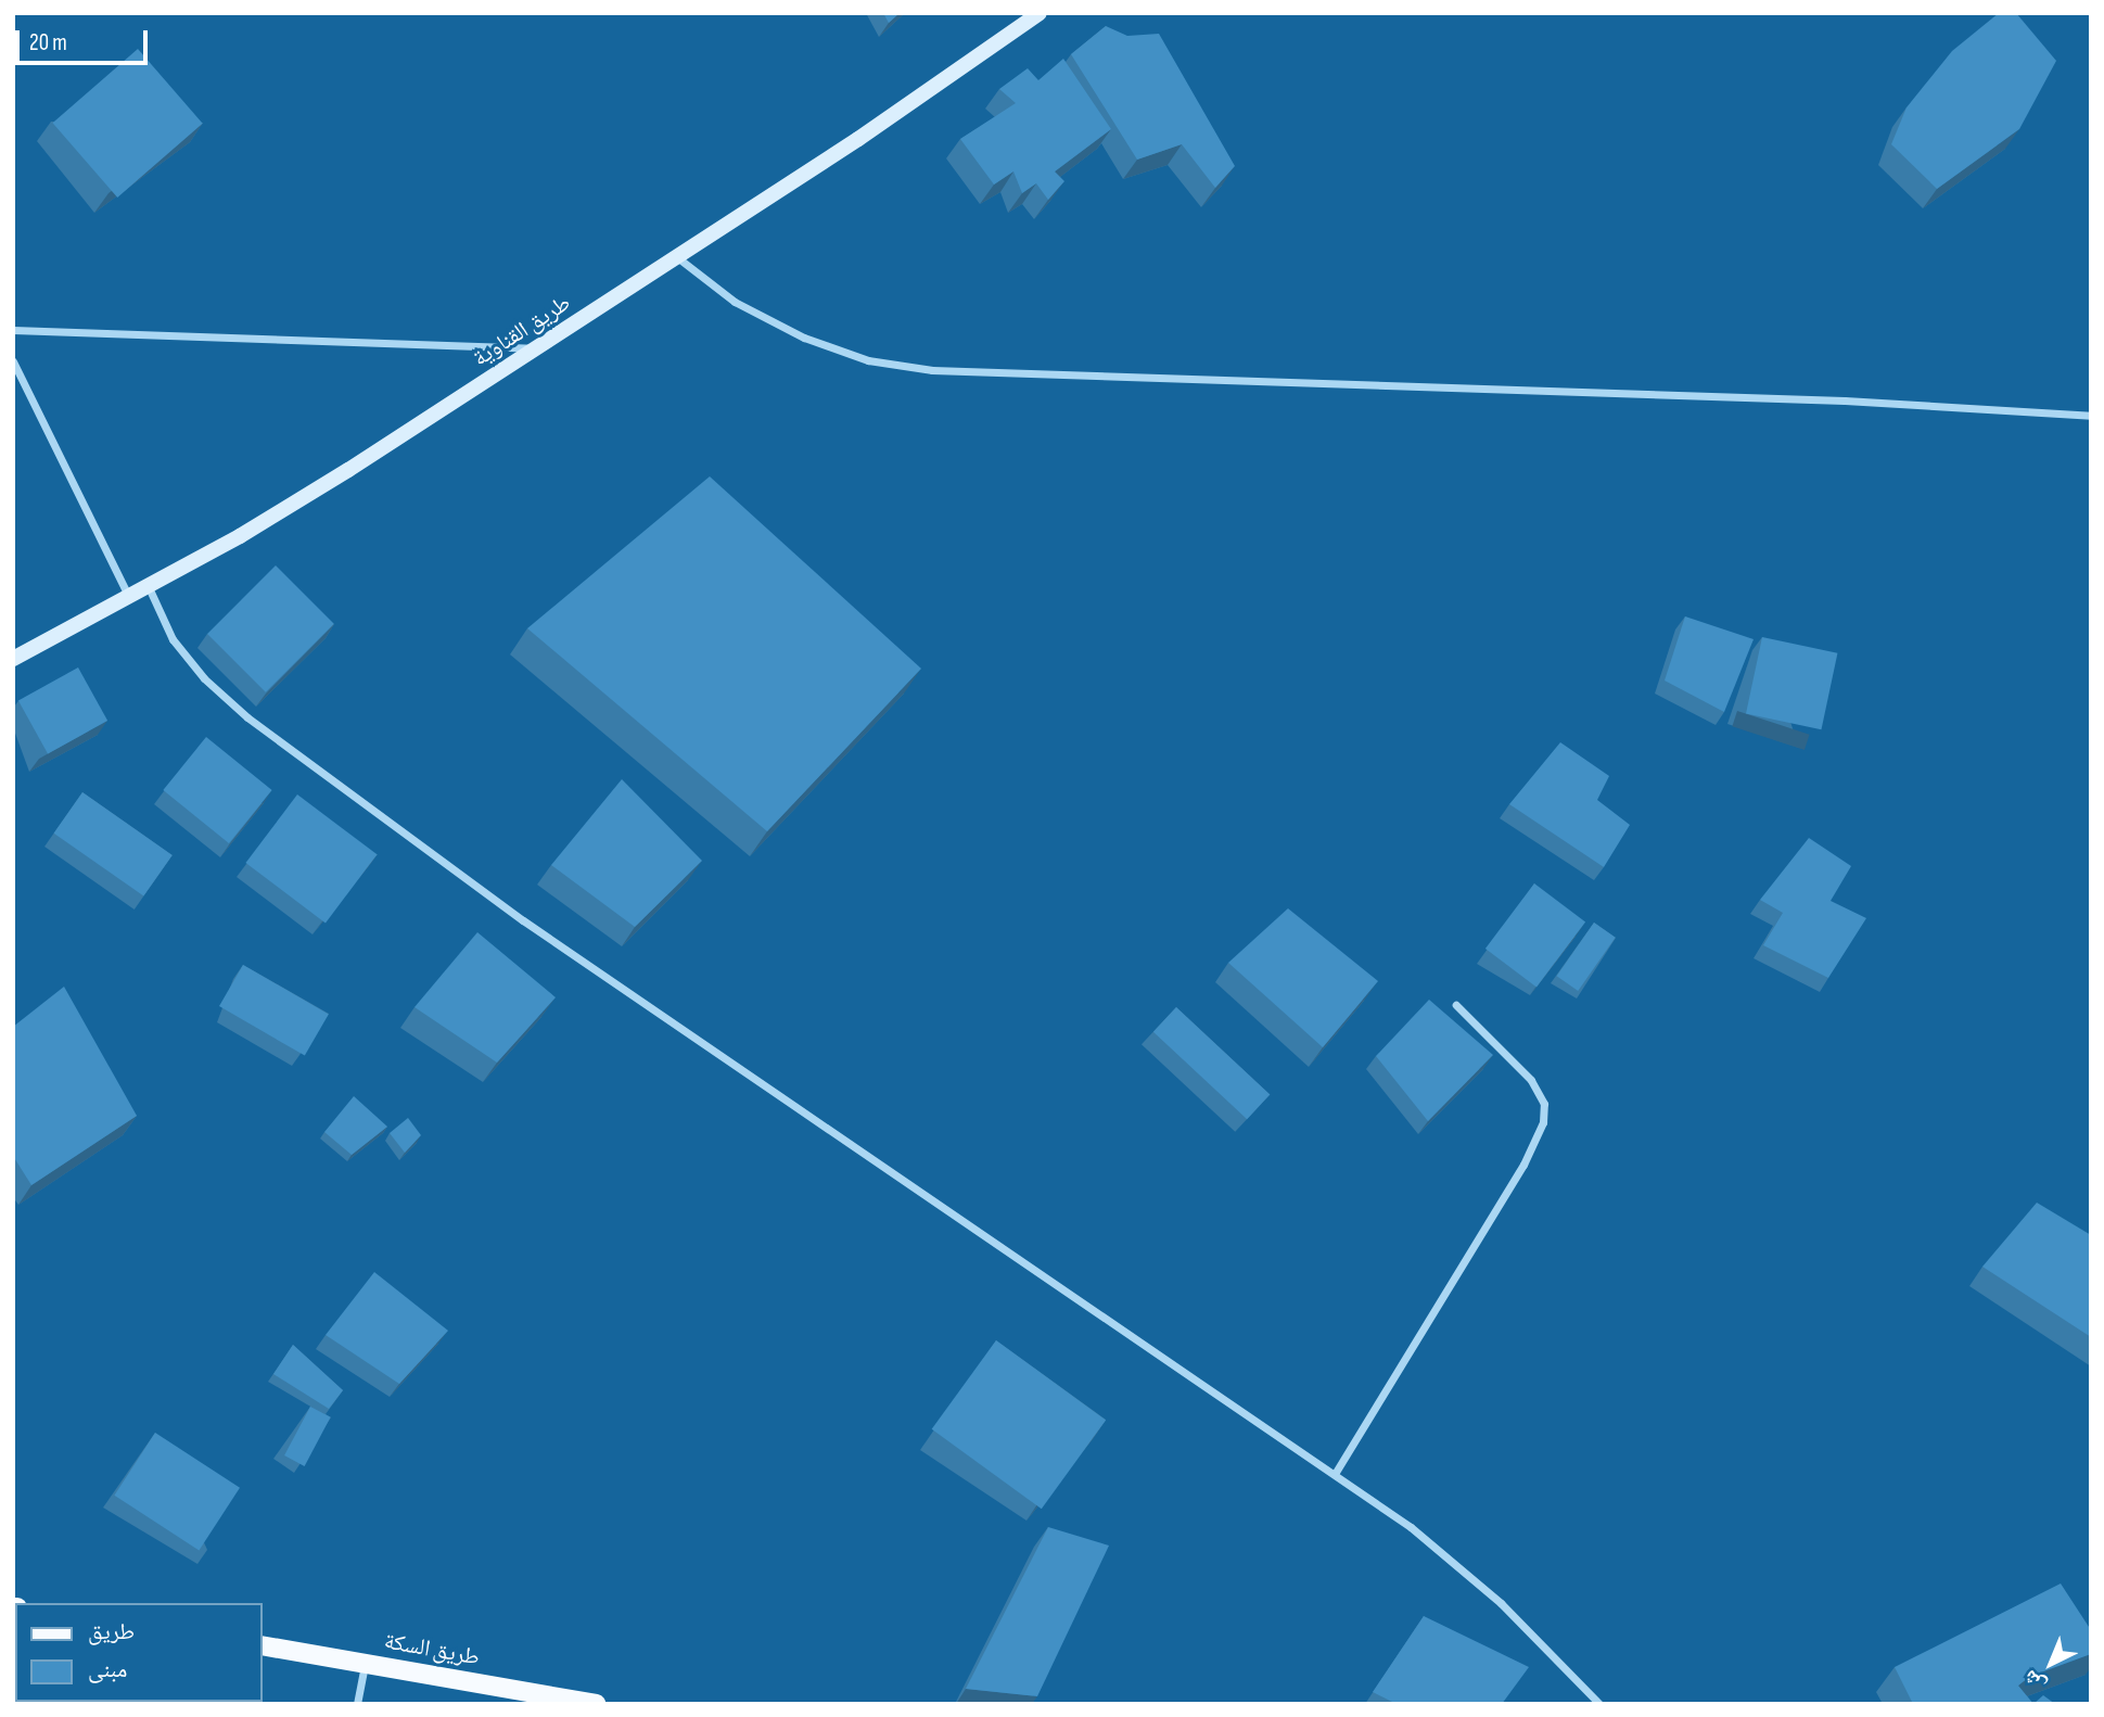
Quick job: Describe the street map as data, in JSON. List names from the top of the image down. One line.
{"streets":{"main road":["طريق السكة"],"street":["طريق القناوية"]},"legend":["طريق","مبنى"],"scale_bar":"20 m","north":"bottom left"}
